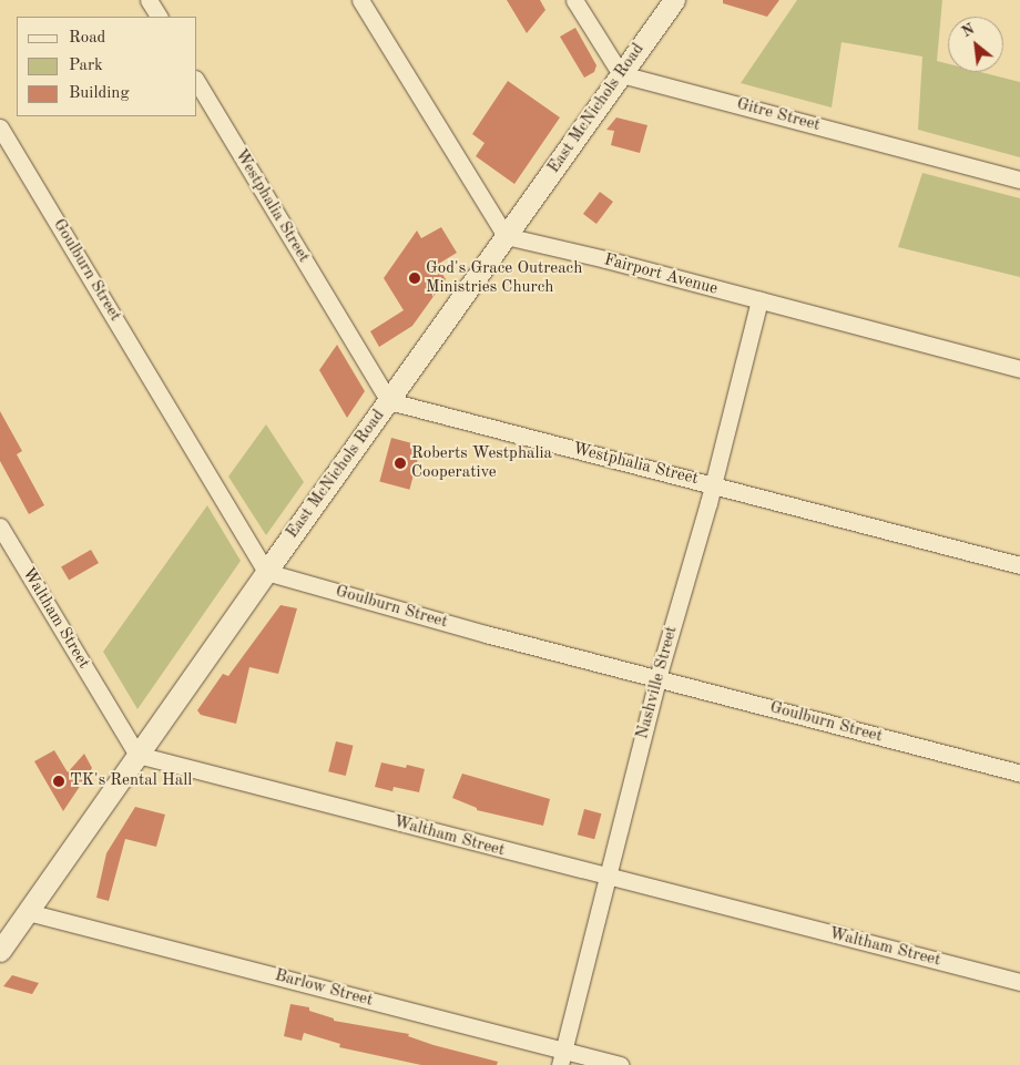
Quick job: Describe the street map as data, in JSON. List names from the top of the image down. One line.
{"streets":{"street":["East McNichols Road","Gitre Street","Westphalia Street","Goulburn Street","Fairport Avenue","Waltham Street","Nashville Street","Barlow Street"]},"crossings":[["East McNichols Road","Gitre Street"],["East McNichols Road","Westphalia Street"],["East McNichols Road","Goulburn Street"],["East McNichols Road","Fairport Avenue"],["East McNichols Road","Waltham Street"],["East McNichols Road","Barlow Street"],["Westphalia Street","Nashville Street"],["Goulburn Street","Nashville Street"],["Fairport Avenue","Nashville Street"],["Waltham Street","Nashville Street"],["Nashville Street","Barlow Street"]],"places":["God's Grace Outreach Ministries Church","Roberts Westphalia Cooperative","TK's Rental Hall"],"legend":["Road","Park","Building"],"north":"top left"}
